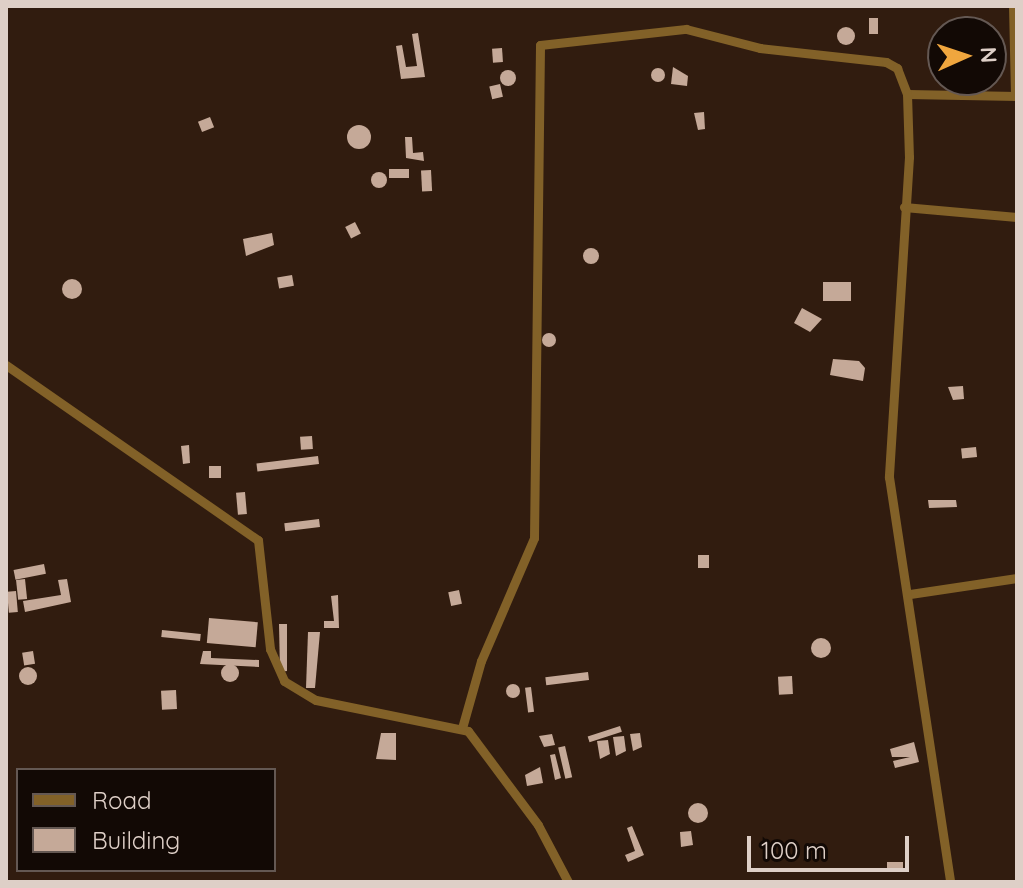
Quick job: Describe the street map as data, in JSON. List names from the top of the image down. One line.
{"legend":["Road","Building"],"scale_bar":"100 m","north":"right"}
